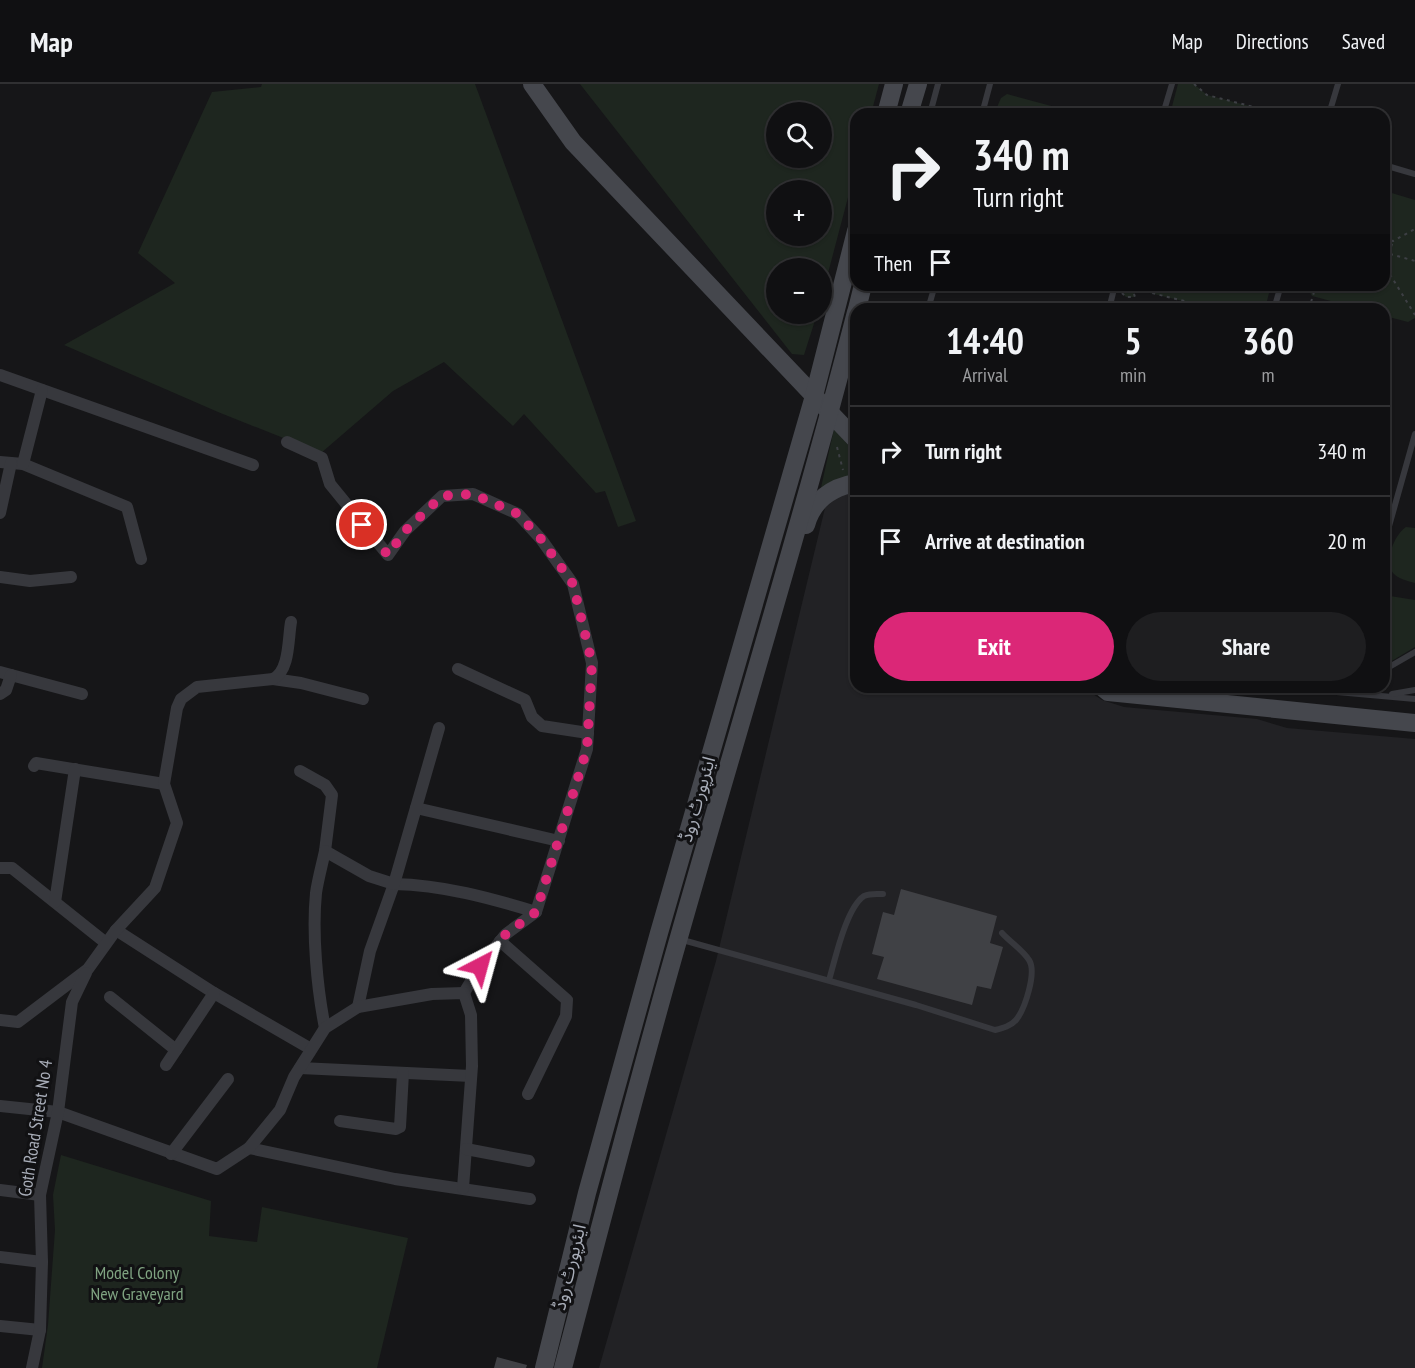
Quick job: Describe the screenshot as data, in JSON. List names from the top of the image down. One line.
{"streets":{"main road":["ایئرپورٹ روڈ"],"street":["Goth Road Street No 4"]},"parks":["Model Colony New Graveyard"],"page":{"header":"Map","nav":["Map","Directions","Saved"],"map_buttons":["+","−"],"turn":["340 m","Turn right"],"then":"Then","eta":["14:40","Arrival","5","min","360","m"],"list":[{"name":"Turn right","value":"340 m"},{"name":"Arrive at destination","value":"20 m"}],"buttons":["Exit","Share"]}}
